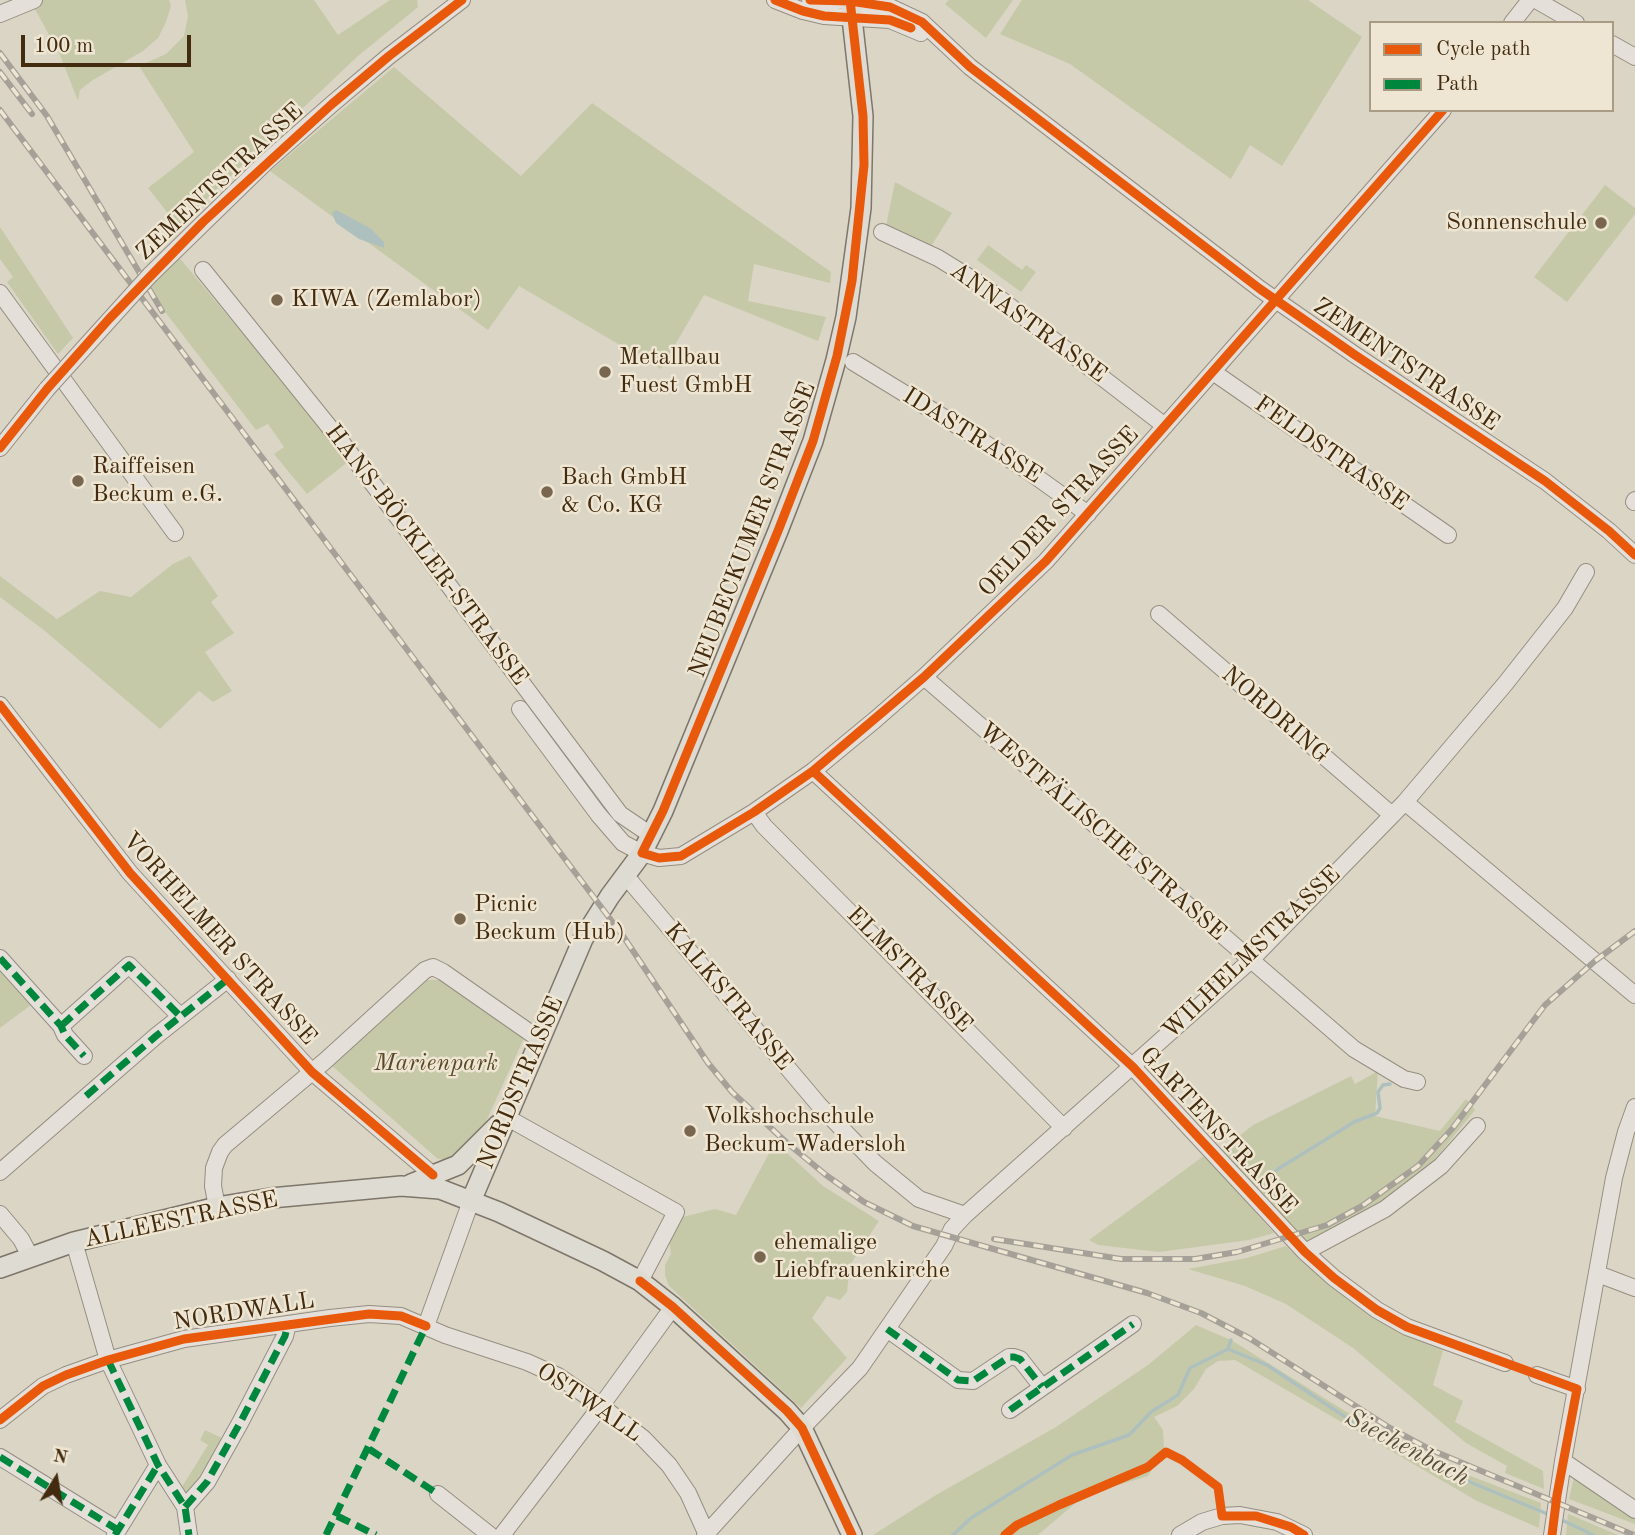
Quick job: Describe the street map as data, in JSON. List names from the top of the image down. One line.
{"streets":{"main road":["NEUBECKUMER STRASSE","VORHELMER STRASSE","NORDSTRASSE","ALLEESTRASSE"],"street":["ZEMENTSTRASSE","ANNASTRASSE","IDASTRASSE","FELDSTRASSE","OELDER STRASSE","HANS-BÖCKLER-STRASSE","NORDRING","WESTFÄLISCHE STRASSE","WILHELMSTRASSE","ELMSTRASSE","KALKSTRASSE","GARTENSTRASSE","NORDWALL","OSTWALL"]},"crossings":[["ZEMENTSTRASSE","OELDER STRASSE"],["ZEMENTSTRASSE","NEUBECKUMER STRASSE"],["ANNASTRASSE","OELDER STRASSE"],["IDASTRASSE","OELDER STRASSE"],["FELDSTRASSE","OELDER STRASSE"],["OELDER STRASSE","NEUBECKUMER STRASSE"],["OELDER STRASSE","WESTFÄLISCHE STRASSE"],["OELDER STRASSE","ELMSTRASSE"],["OELDER STRASSE","NORDSTRASSE"],["OELDER STRASSE","GARTENSTRASSE"],["NEUBECKUMER STRASSE","HANS-BÖCKLER-STRASSE"],["NEUBECKUMER STRASSE","NORDSTRASSE"],["NORDRING","WILHELMSTRASSE"],["WESTFÄLISCHE STRASSE","WILHELMSTRASSE"],["VORHELMER STRASSE","NORDSTRASSE"],["VORHELMER STRASSE","ALLEESTRASSE"],["WILHELMSTRASSE","ELMSTRASSE"],["WILHELMSTRASSE","KALKSTRASSE"],["WILHELMSTRASSE","GARTENSTRASSE"],["WILHELMSTRASSE","OSTWALL"],["KALKSTRASSE","NORDSTRASSE"],["NORDSTRASSE","ALLEESTRASSE"],["NORDSTRASSE","NORDWALL"],["NORDSTRASSE","OSTWALL"],["NORDWALL","OSTWALL"]],"water":["Siechenbach"],"parks":["Marienpark"],"places":["Sonnenschule","KIWA (Zemlabor)","Metallbau Fuest GmbH","Raiffeisen Beckum e.G.","Bach GmbH & Co. KG","Picnic Beckum (Hub)","Volkshochschule Beckum-Wadersloh","ehemalige Liebfrauenkirche"],"legend":["Cycle path","Path"],"scale_bar":"100 m","north":"top"}
